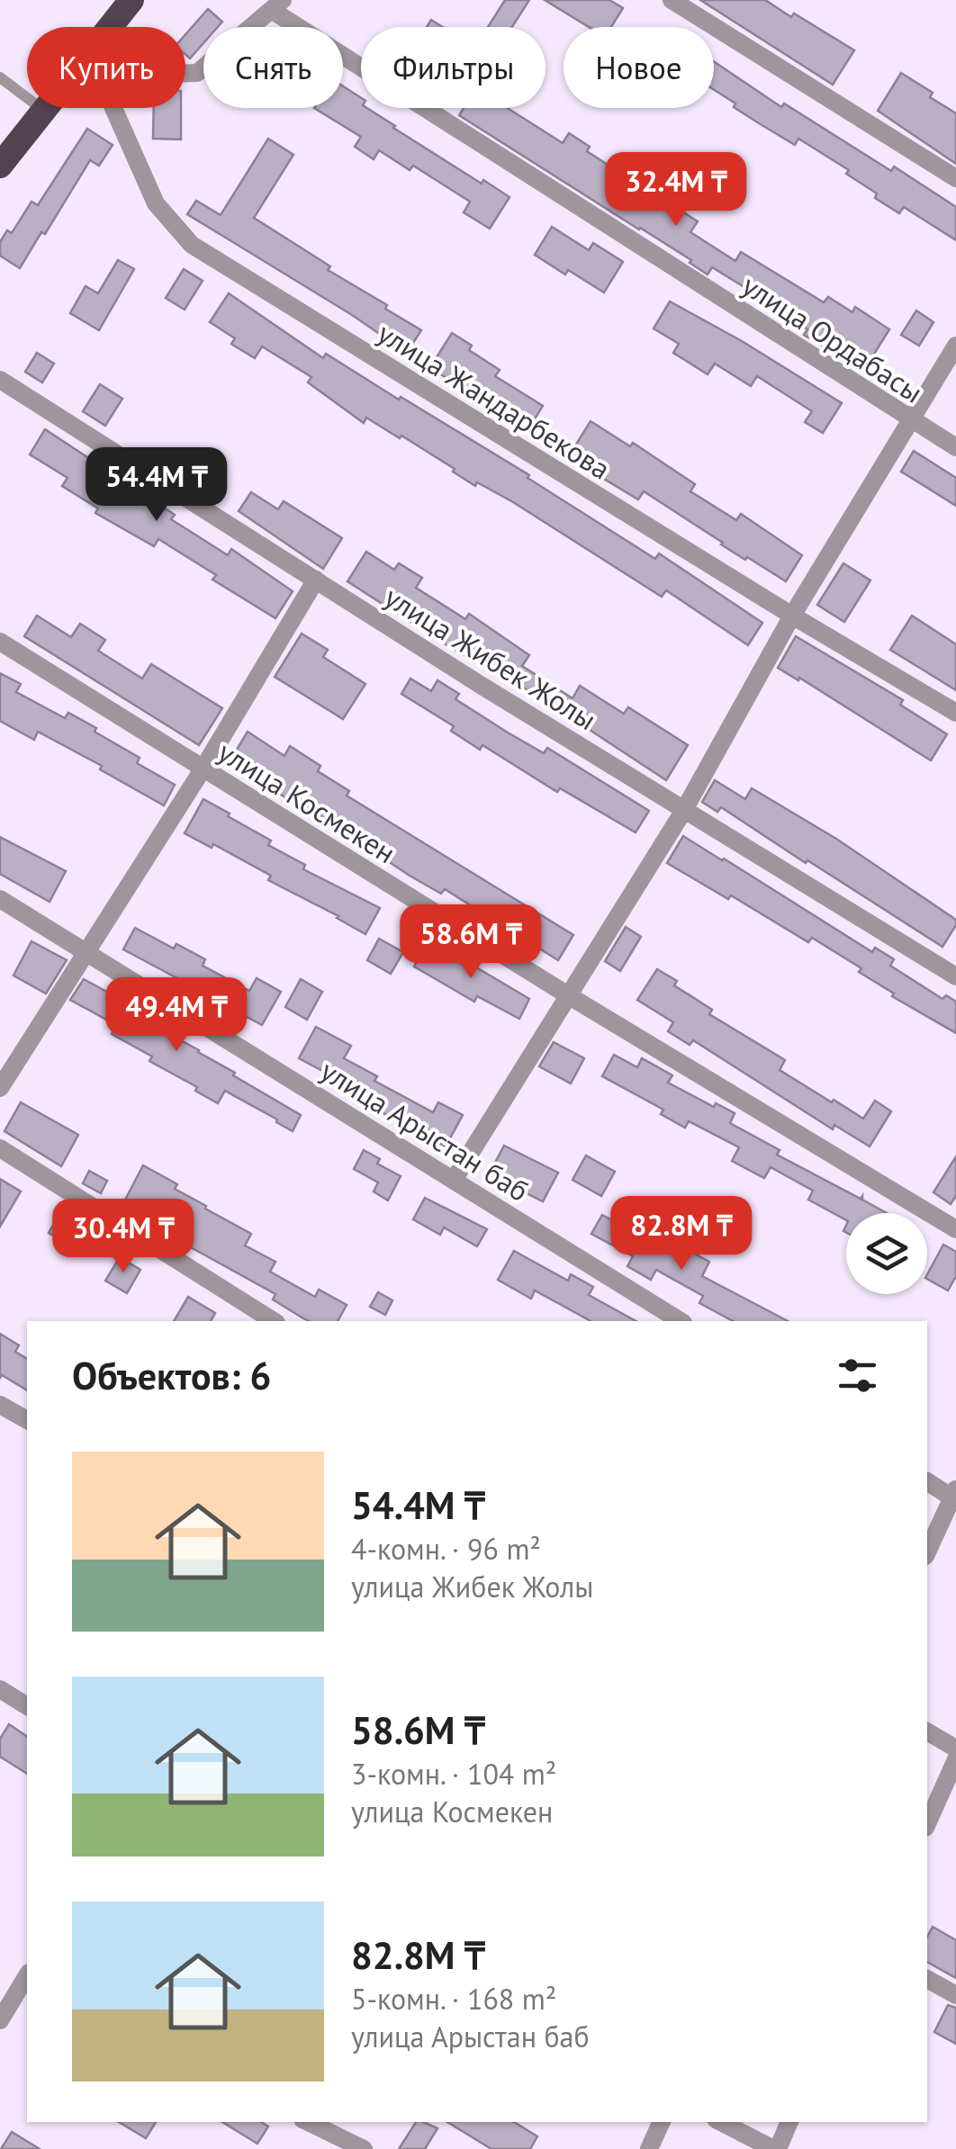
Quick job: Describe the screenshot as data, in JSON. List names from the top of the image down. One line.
{"streets":{"street":["улица Ордабасы","улица Жандарбекова","улица Жибек Жолы","улица Космекен","улица Арыстан баб"]},"page":{"chip":["Купить","Снять","Фильтры","Новое"],"price":["32.4M ₸","54.4M ₸","58.6M ₸","49.4M ₸","82.8M ₸","30.4M ₸"],"heading":"Объектов: 6","list":[{"name":"54.4M ₸","note":"4-комн. · 96 m² · улица Жибек Жолы"},{"name":"58.6M ₸","note":"3-комн. · 104 m² · улица Космекен"},{"name":"82.8M ₸","note":"5-комн. · 168 m² · улица Арыстан баб"}]}}
